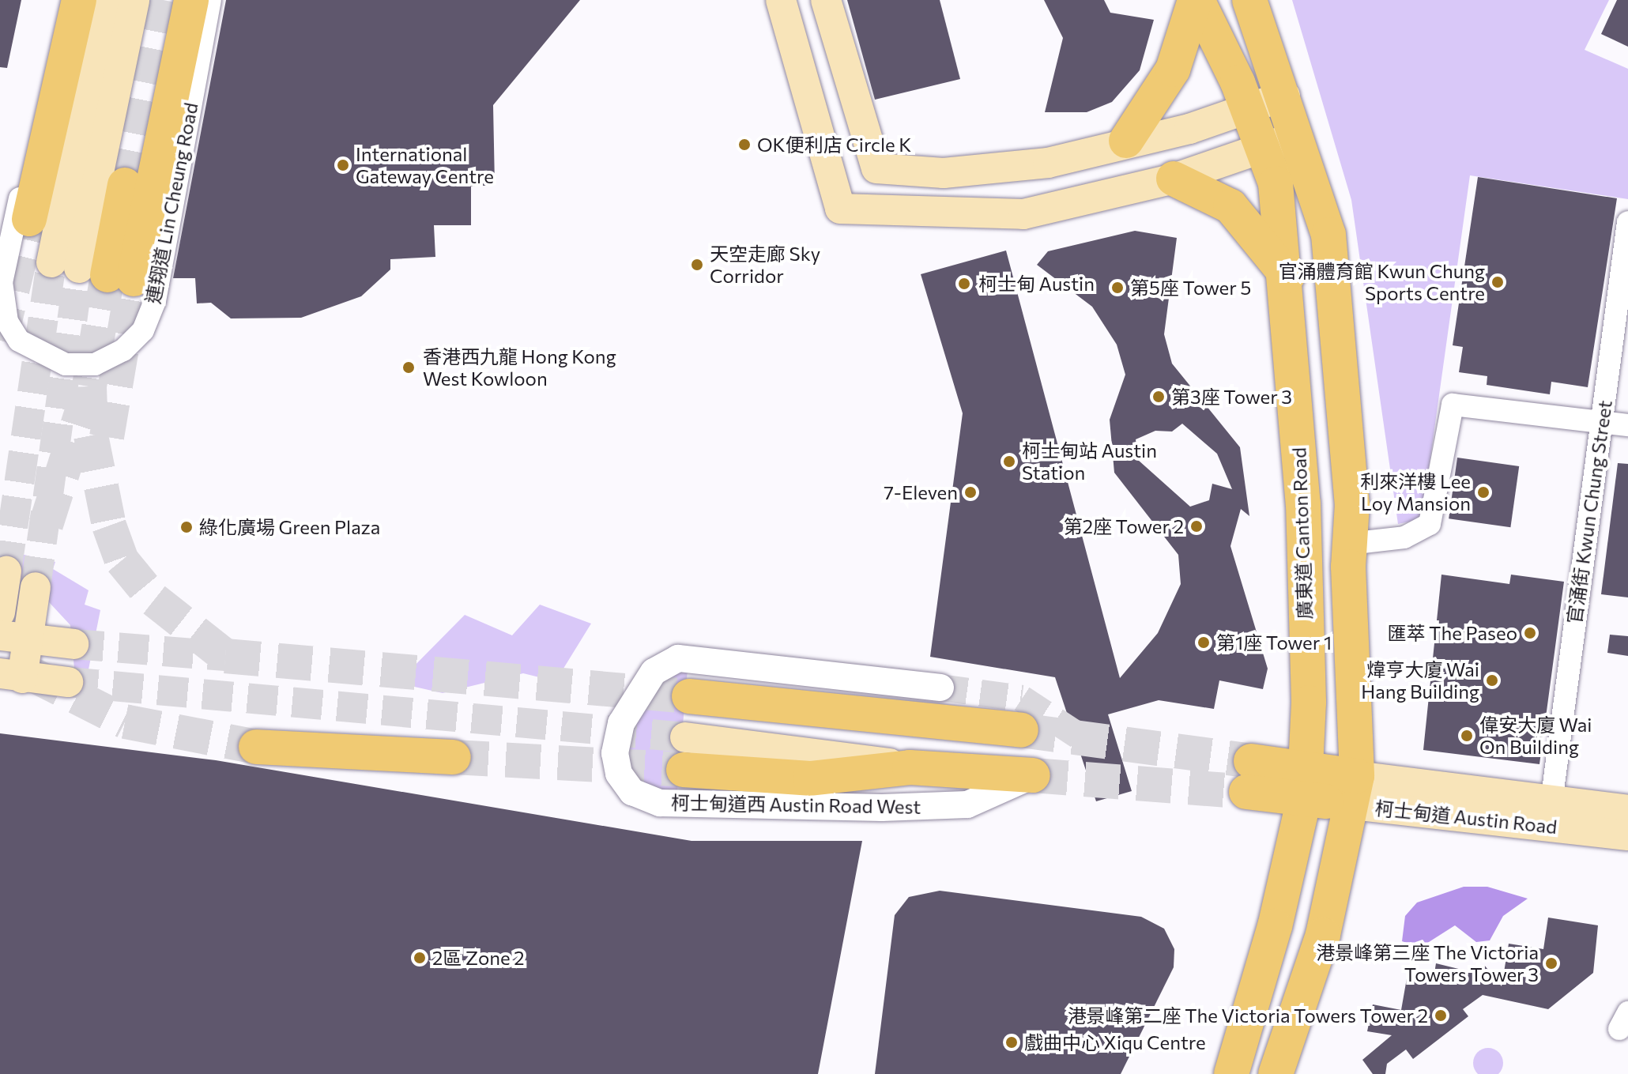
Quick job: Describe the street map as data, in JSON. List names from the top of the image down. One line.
{"streets":{"main road":["廣東道 Canton Road","柯士甸道西 Austin Road West","柯士甸道 Austin Road"],"street":["連翔道 Lin Cheung Road","官涌街 Kwun Chung Street"]},"crossings":[["官涌街 Kwun Chung Street","柯士甸道 Austin Road"],["廣東道 Canton Road","柯士甸道 Austin Road"]],"places":["OK便利店 Circle K","International Gateway Centre","天空走廊 Sky Corridor","官涌體育館 Kwun Chung Sports Centre","柯士甸 Austin","第5座 Tower 5","香港西九龍 Hong Kong West Kowloon","第3座 Tower 3","柯士甸站 Austin Station","7-Eleven","利來洋樓 Lee Loy Mansion","第2座 Tower 2","綠化廣場 Green Plaza","匯萃 The Paseo","第1座 Tower 1","煒亨大廈 Wai Hang Building","偉安大廈 Wai On Building","2區 Zone 2","港景峰第三座 The Victoria Towers Tower 3","港景峰第二座 The Victoria Towers Tower 2","戲曲中心 Xiqu Centre"]}
